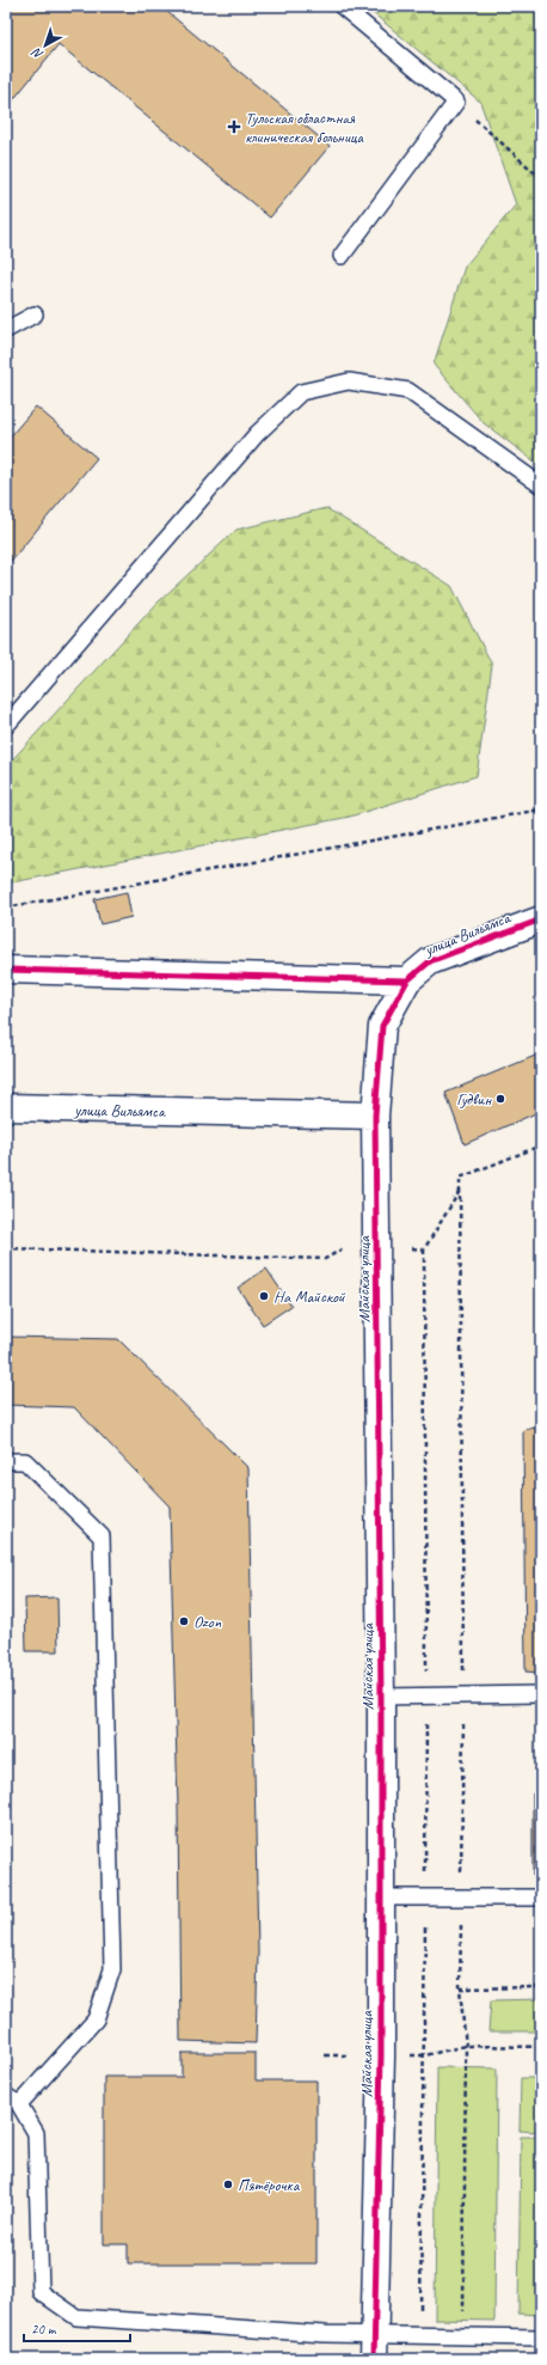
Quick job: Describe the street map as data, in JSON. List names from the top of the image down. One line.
{"streets":{"street":["улица Вильямса","Майская улица"]},"crossings":[["улица Вильямса","Майская улица"]],"places":{"health":["Тульская областная клиническая больница"],"other":["Гудвин","На Майской","Ozon","Пятёрочка"]},"scale_bar":"20 m","north":"bottom left"}
